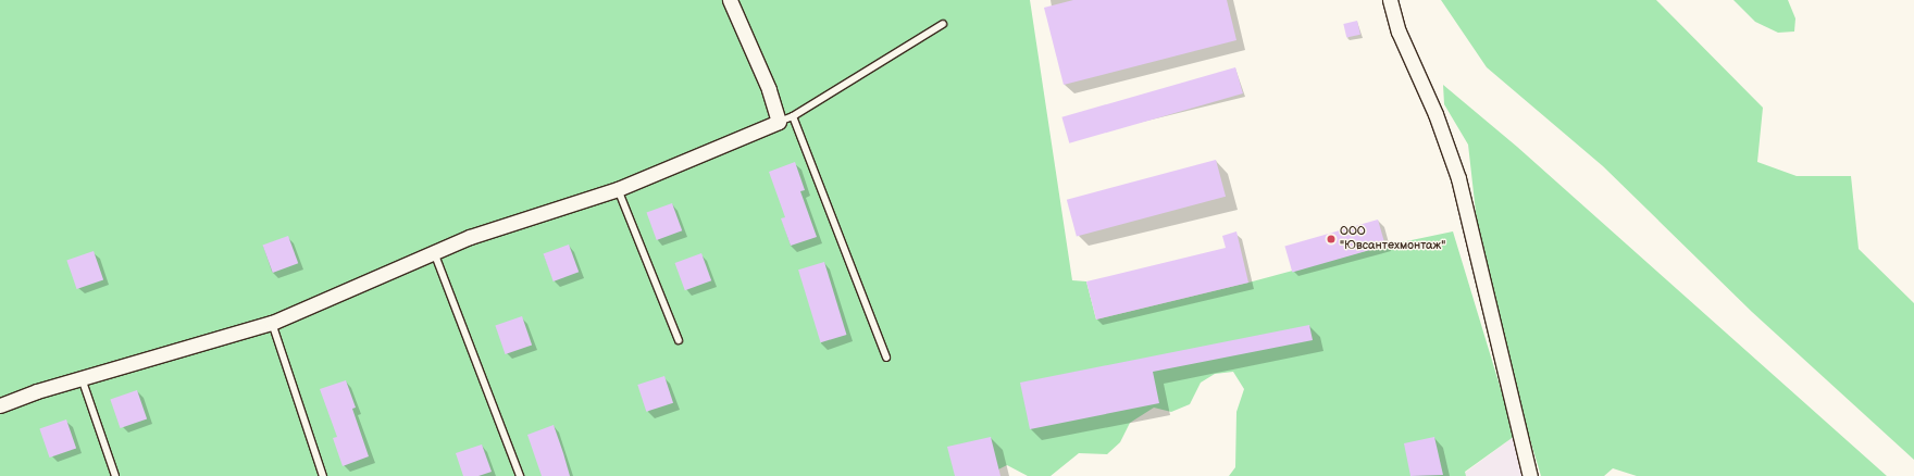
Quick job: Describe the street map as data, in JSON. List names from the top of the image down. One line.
{"places":["ООО \"Ювсантехмонтаж\""]}
